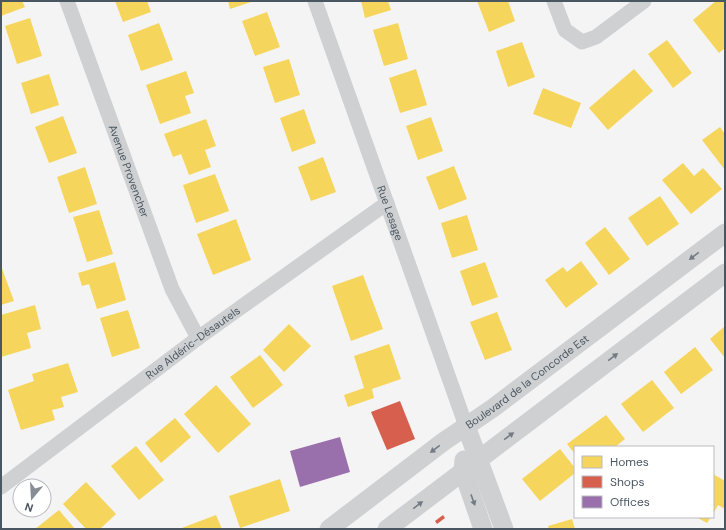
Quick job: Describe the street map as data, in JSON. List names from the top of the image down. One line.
{"streets":{"street":["Avenue Provencher","Rue Lesage","Rue Aldéric-Désautels","Boulevard de la Concorde Est"]},"crossings":[["Avenue Provencher","Rue Aldéric-Désautels"],["Rue Lesage","Rue Aldéric-Désautels"],["Rue Lesage","Boulevard de la Concorde Est"]],"legend":["Homes","Shops","Offices"],"north":"bottom"}
